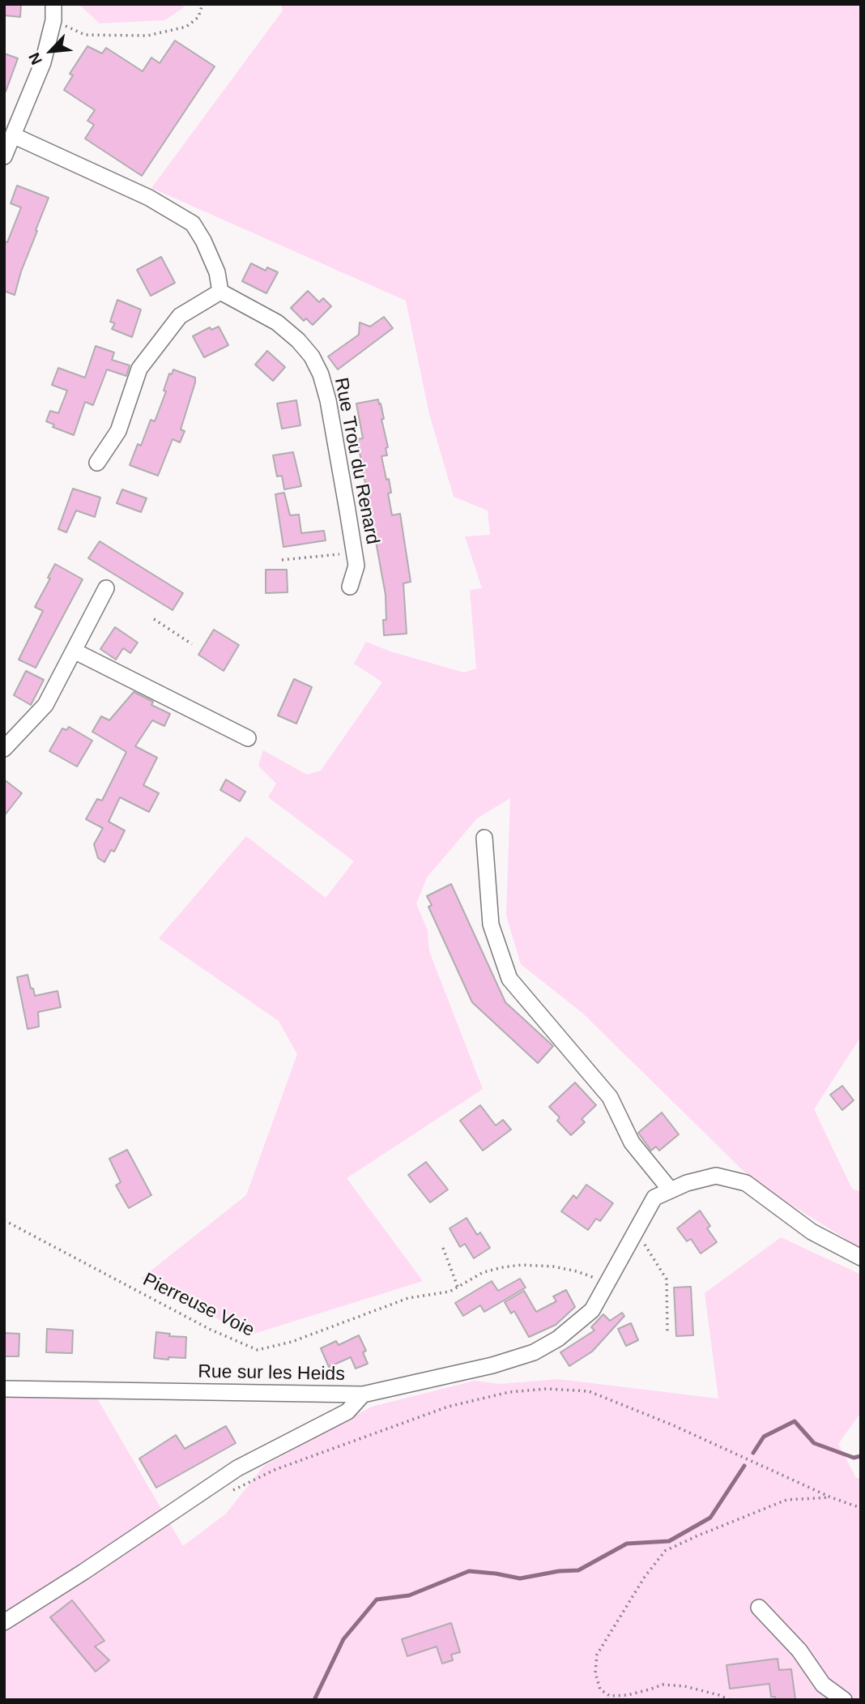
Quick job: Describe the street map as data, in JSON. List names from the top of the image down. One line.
{"streets":{"street":["Rue Trou du Renard","Rue sur les Heids"],"path":["Pierreuse Voie"]},"crossings":[["Pierreuse Voie","Rue sur les Heids"]],"north":"bottom left"}
